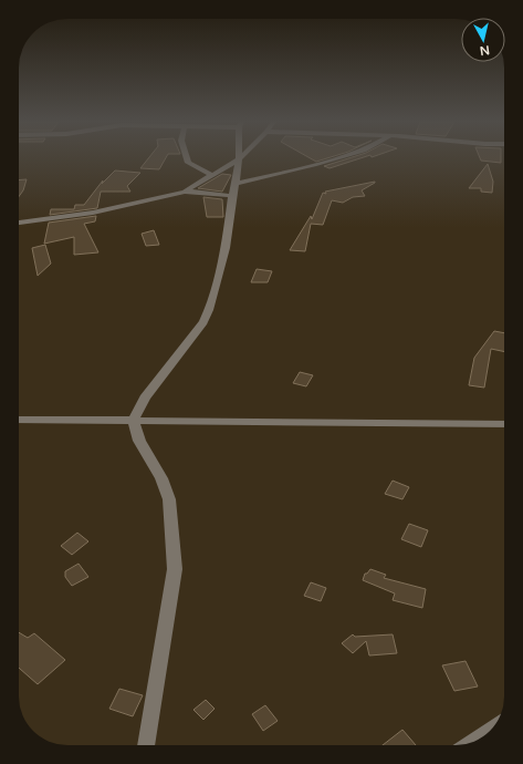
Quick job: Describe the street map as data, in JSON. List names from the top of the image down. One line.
{"north":"bottom"}
